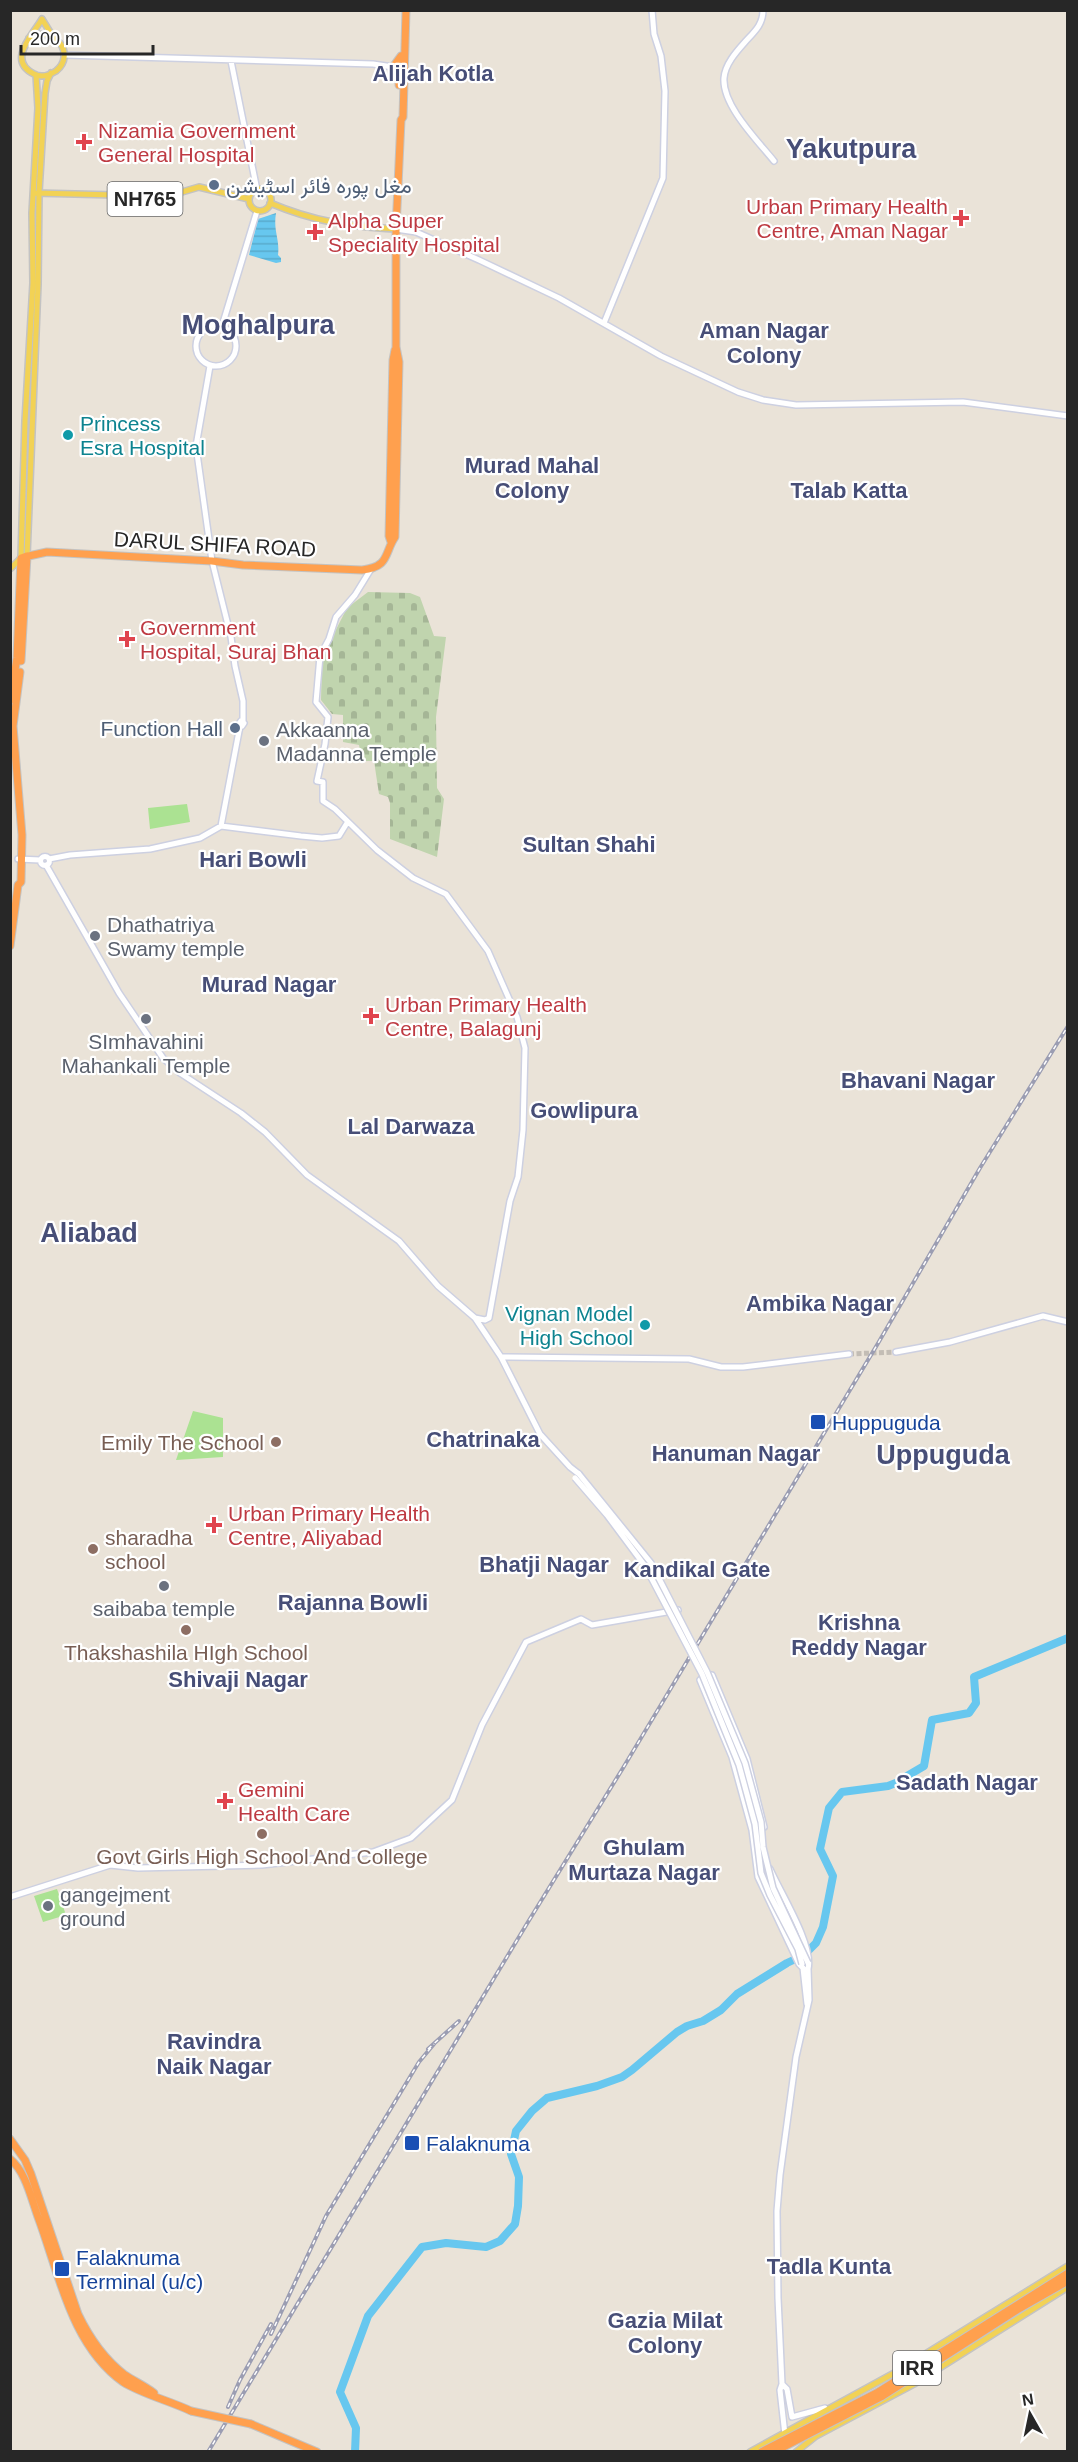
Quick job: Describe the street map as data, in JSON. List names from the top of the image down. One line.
{"streets":{"highway":["DARUL SHIFA ROAD","IRR"],"main road":["NH765"]},"districts":["Alijah Kotla","Yakutpura","Moghalpura","Aman Nagar Colony","Murad Mahal Colony","Talab Katta","Sultan Shahi","Hari Bowli","Murad Nagar","Bhavani Nagar","Gowlipura","Lal Darwaza","Aliabad","Ambika Nagar","Chatrinaka","Hanuman Nagar","Uppuguda","Bhatji Nagar","Kandikal Gate","Rajanna Bowli","Krishna Reddy Nagar","Shivaji Nagar","Sadath Nagar","Ghulam Murtaza Nagar","Ravindra Naik Nagar","Tadla Kunta","Gazia Milat Colony"],"places":{"health":["Nizamia Government General Hospital","Urban Primary Health Centre, Aman Nagar","Alpha Super Speciality Hospital","Government Hospital, Suraj Bhan","Urban Primary Health Centre, Balagunj","Urban Primary Health Centre, Aliyabad","Gemini Health Care"],"other":["مغل پورہ فائر اسٹیشن","Princess Esra Hospital","Function Hall","Akkaanna Madanna Temple","Dhathatriya Swamy temple","SImhavahini Mahankali Temple","Vignan Model High School","Emily The School","sharadha school","saibaba temple","Thakshashila HIgh School","Govt Girls High School And College","gangejment ground"],"transit":["Huppuguda","Falaknuma","Falaknuma Terminal (u/c)"]},"scale_bar":"200 m","north":"top"}
